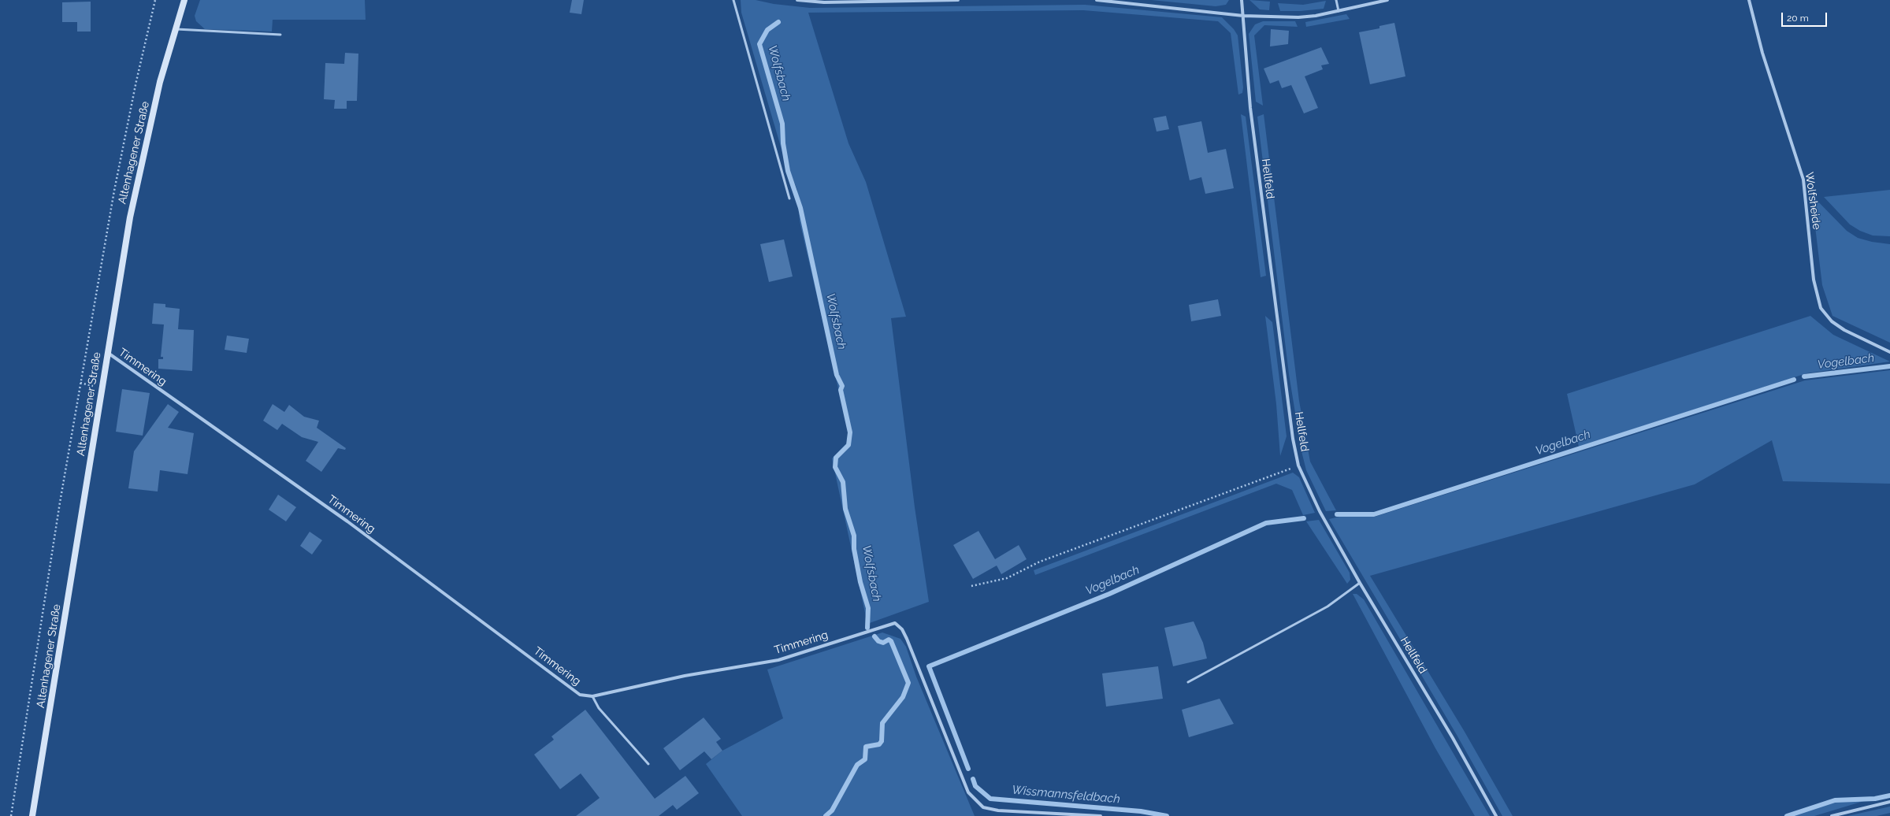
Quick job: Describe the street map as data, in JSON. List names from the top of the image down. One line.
{"streets":{"main road":["Altenhagener Straße"],"street":["Hellfeld","Wolfsheide","Timmering"]},"crossings":[["Altenhagener Straße","Timmering"]],"water":["Wolfsbach","Vogelbach","Wissmannsfeldbach"],"scale_bar":"20 m"}
